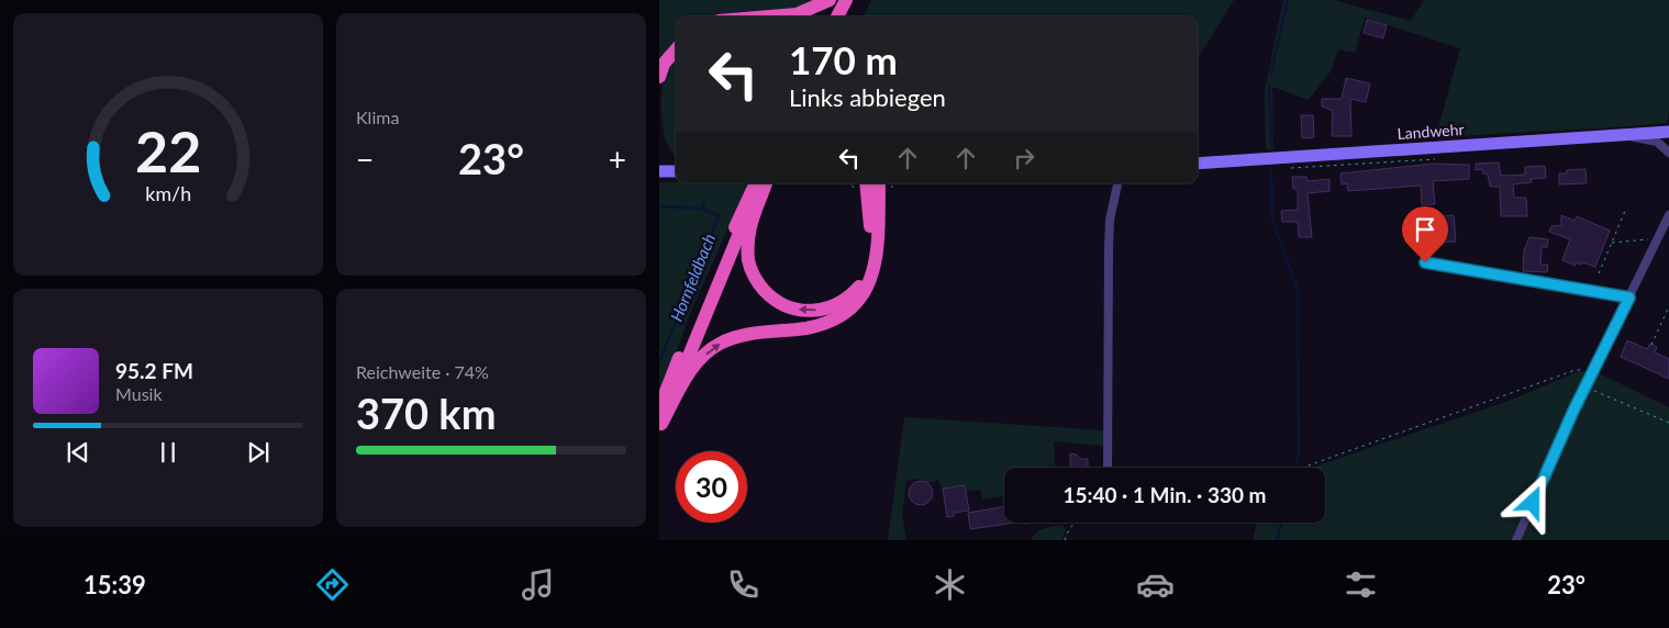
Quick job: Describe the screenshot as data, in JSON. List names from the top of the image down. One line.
{"streets":{"main road":["Landwehr"]},"water":["Hornfeldbach"],"page":{"tile":["Klima",["Reichweite · 74%","370 km"]],"turn":["170 m","Links abbiegen"],"heat":["−","23°","+"],"song":["95.2 FM","Musik"],"limit":"30","trip":"15:40 · 1 Min. · 330 m","tabs":["15:39","23°"],"gauge":["22","km/h"]}}
